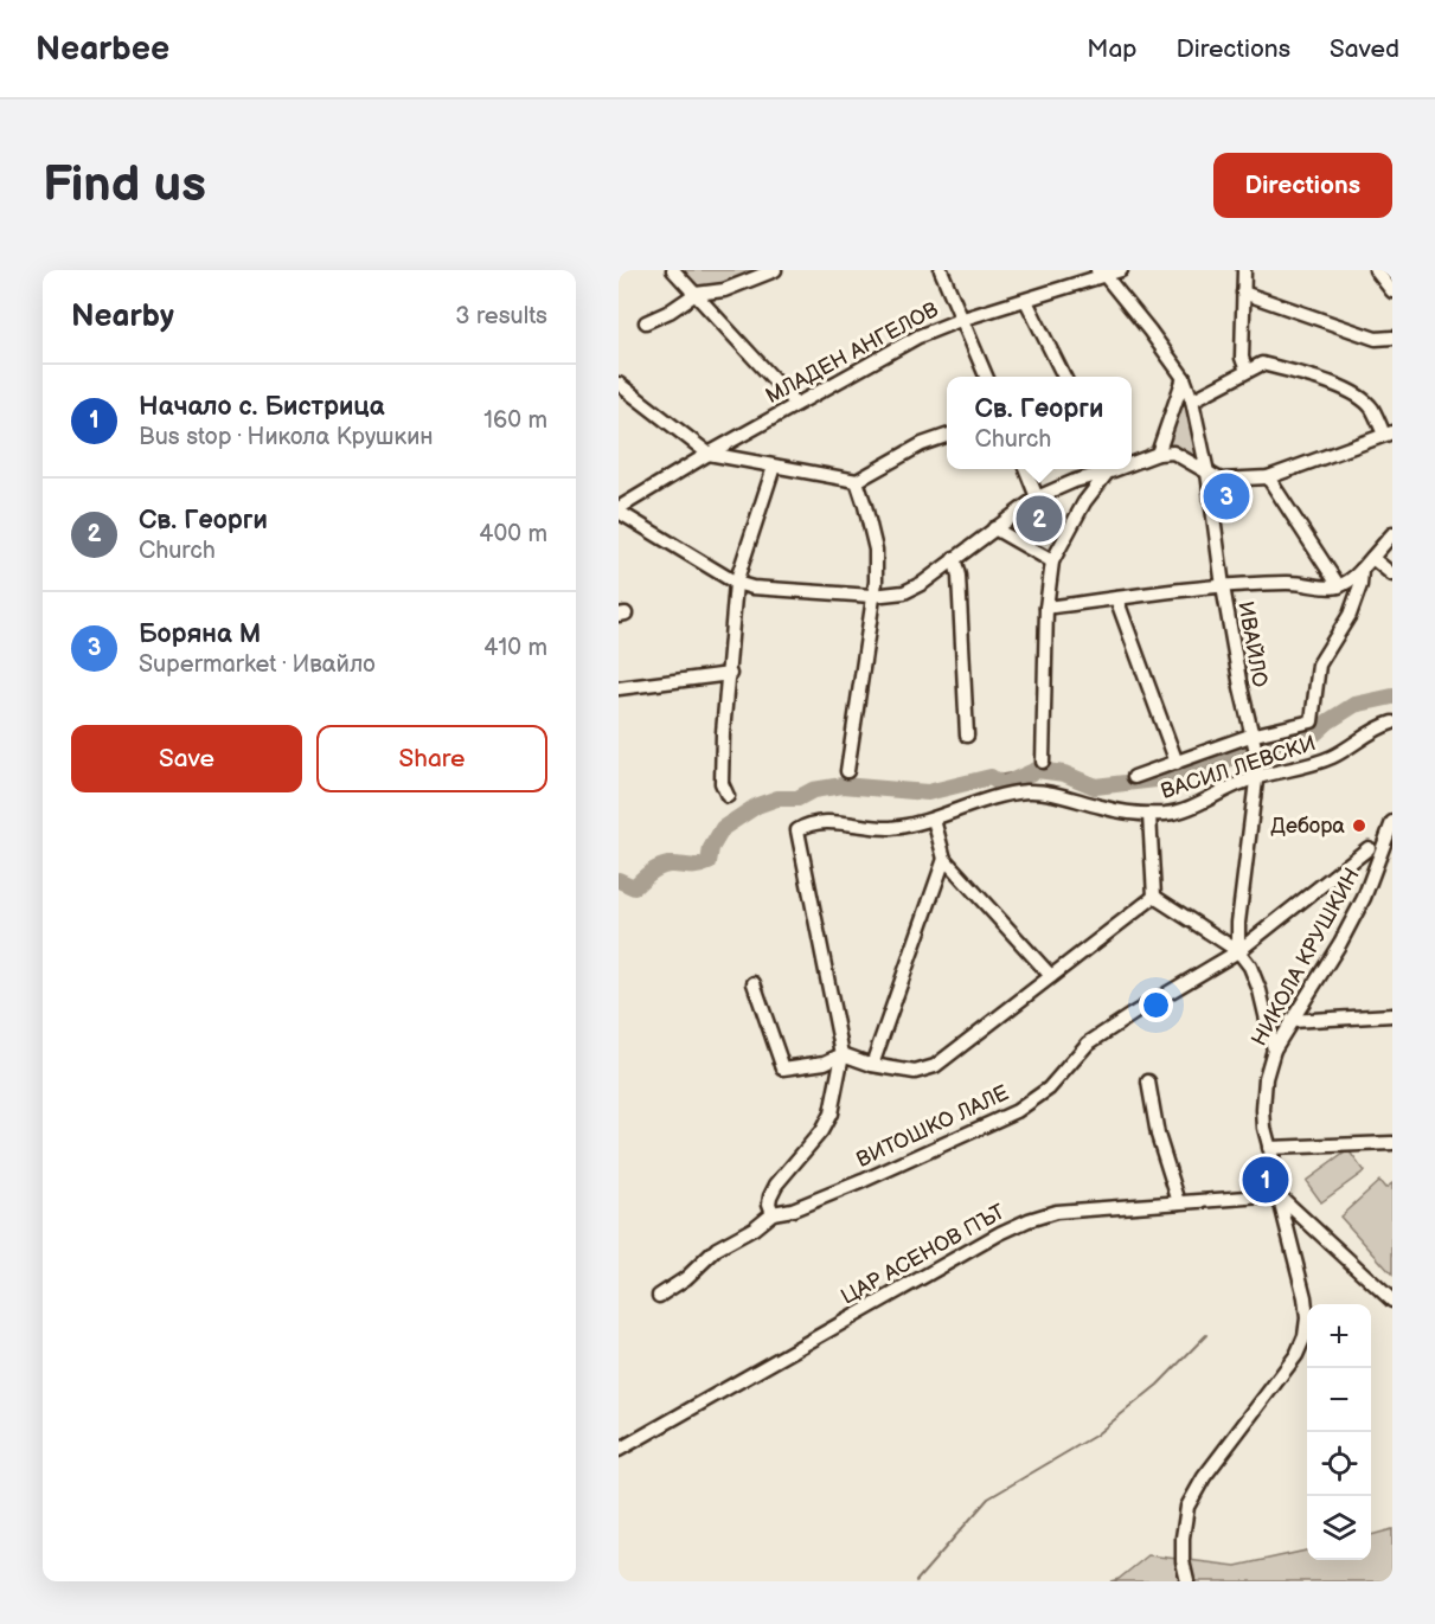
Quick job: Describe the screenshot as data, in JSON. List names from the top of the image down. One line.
{"streets":{"street":["МЛАДЕН АНГЕЛОВ","ИВАЙЛО","ВАСИЛ ЛЕВСКИ","НИКОЛА КРУШКИН","ВИТОШКО ЛАЛЕ","ЦАР АСЕНОВ ПЪТ"]},"crossings":[["МЛАДЕН АНГЕЛОВ","ИВАЙЛО"],["ИВАЙЛО","ВАСИЛ ЛЕВСКИ"],["ИВАЙЛО","НИКОЛА КРУШКИН"],["ИВАЙЛО","ВИТОШКО ЛАЛЕ"],["НИКОЛА КРУШКИН","ЦАР АСЕНОВ ПЪТ"]],"places":["Дебора"],"page":{"header":"Nearbee","nav":["Map","Directions","Saved"],"buttons":["Directions",["Save","Share"]],"title":"Find us","heading":["Nearby","3 results"],"list":[{"mark":"1","name":"Начало с. Бистрица","note":"Bus stop · Никола Крушкин","value":"160 m"},{"mark":"2","name":"Св. Георги","note":"Church","value":"400 m"},{"mark":"3","name":"Боряна М","note":"Supermarket · Ивайло","value":"410 m"}],"popup":["Св. Георги","Church"],"pins":["3","2","1"],"map_buttons":["+","−"]}}
